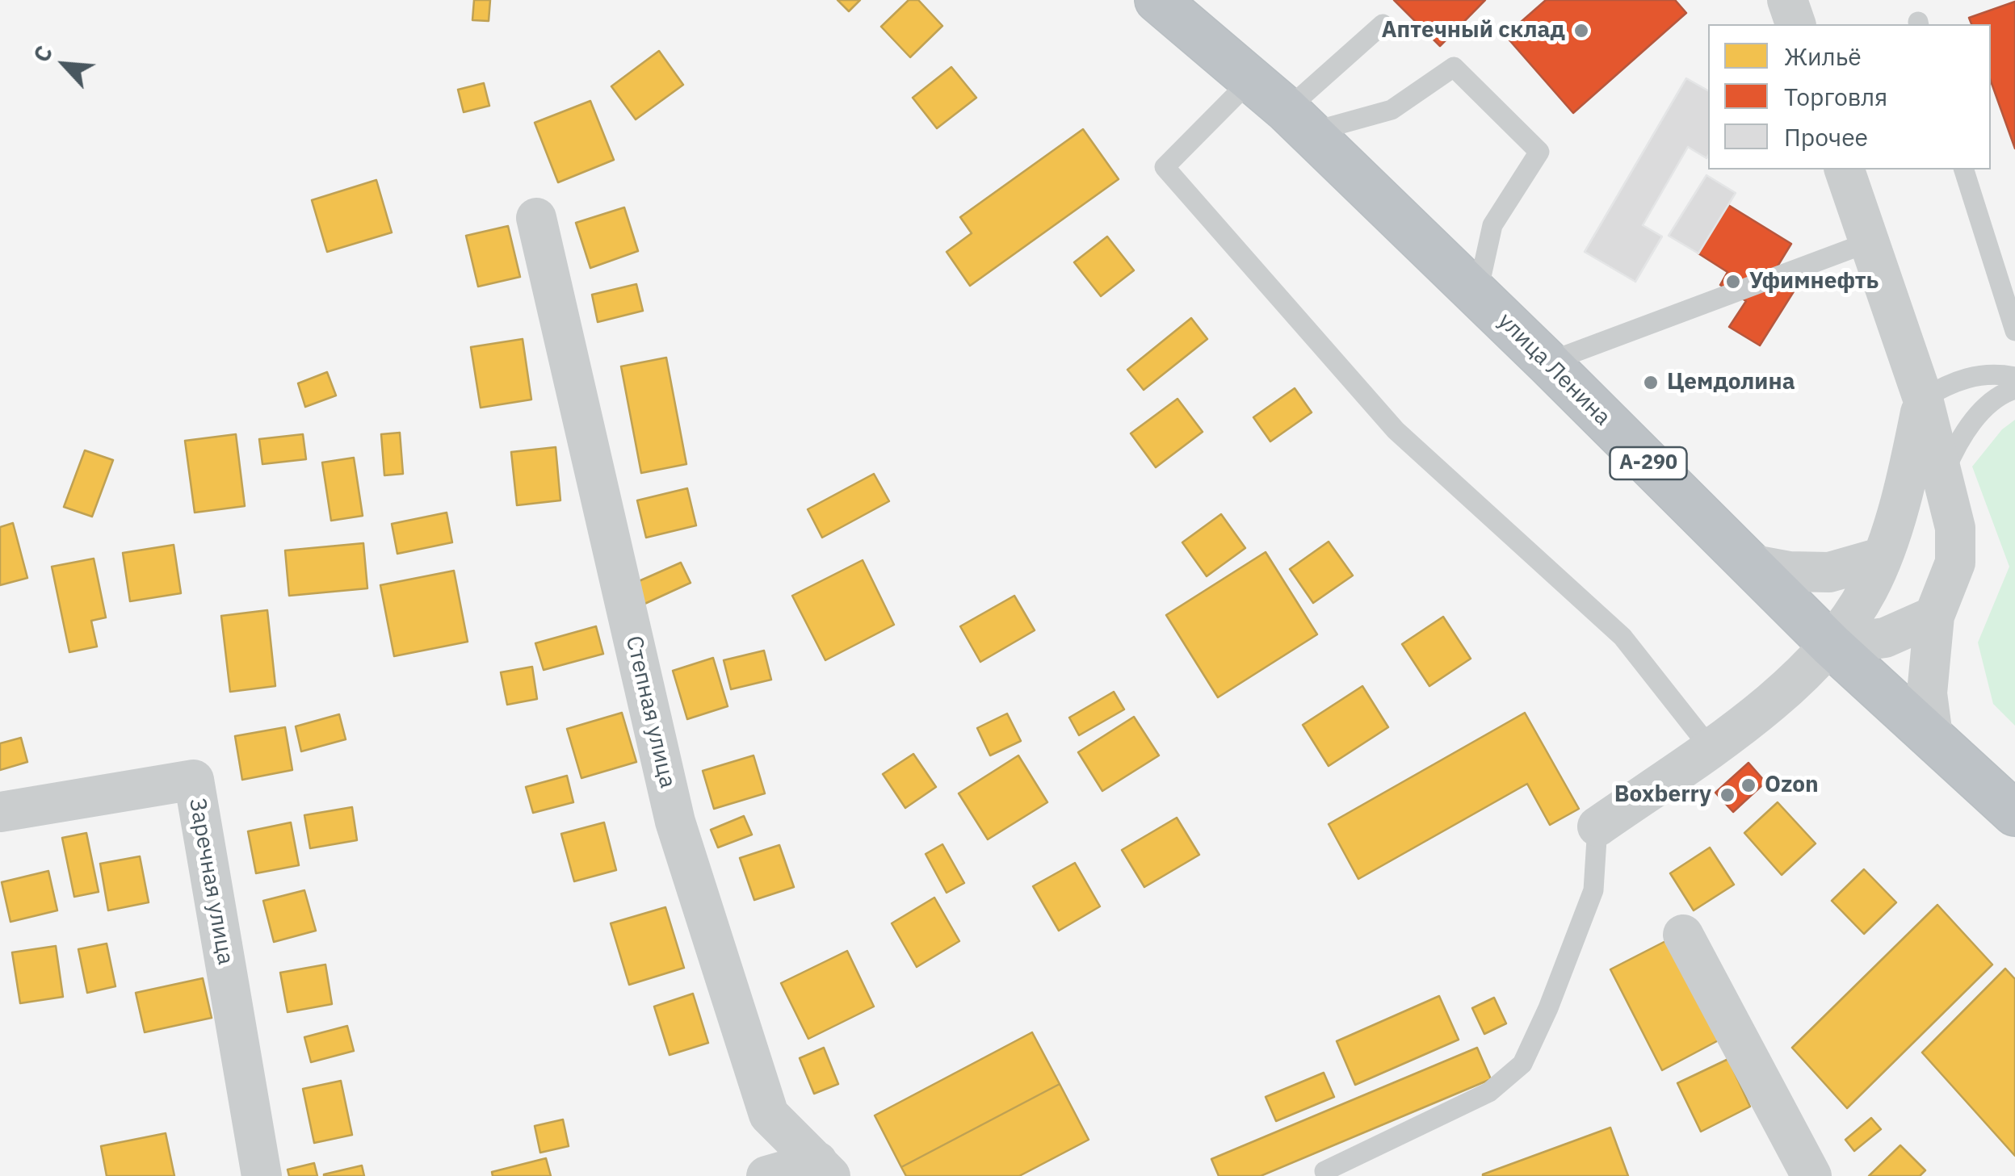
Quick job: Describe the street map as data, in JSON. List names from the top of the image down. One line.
{"streets":{"highway":["улица Ленина","А-290"],"street":["Степная улица","Заречная улица"]},"places":["Аптечный склад","Уфимнефть","Цемдолина","Ozon","Boxberry"],"legend":["Жильё","Торговля","Прочее"],"north":"top left"}
